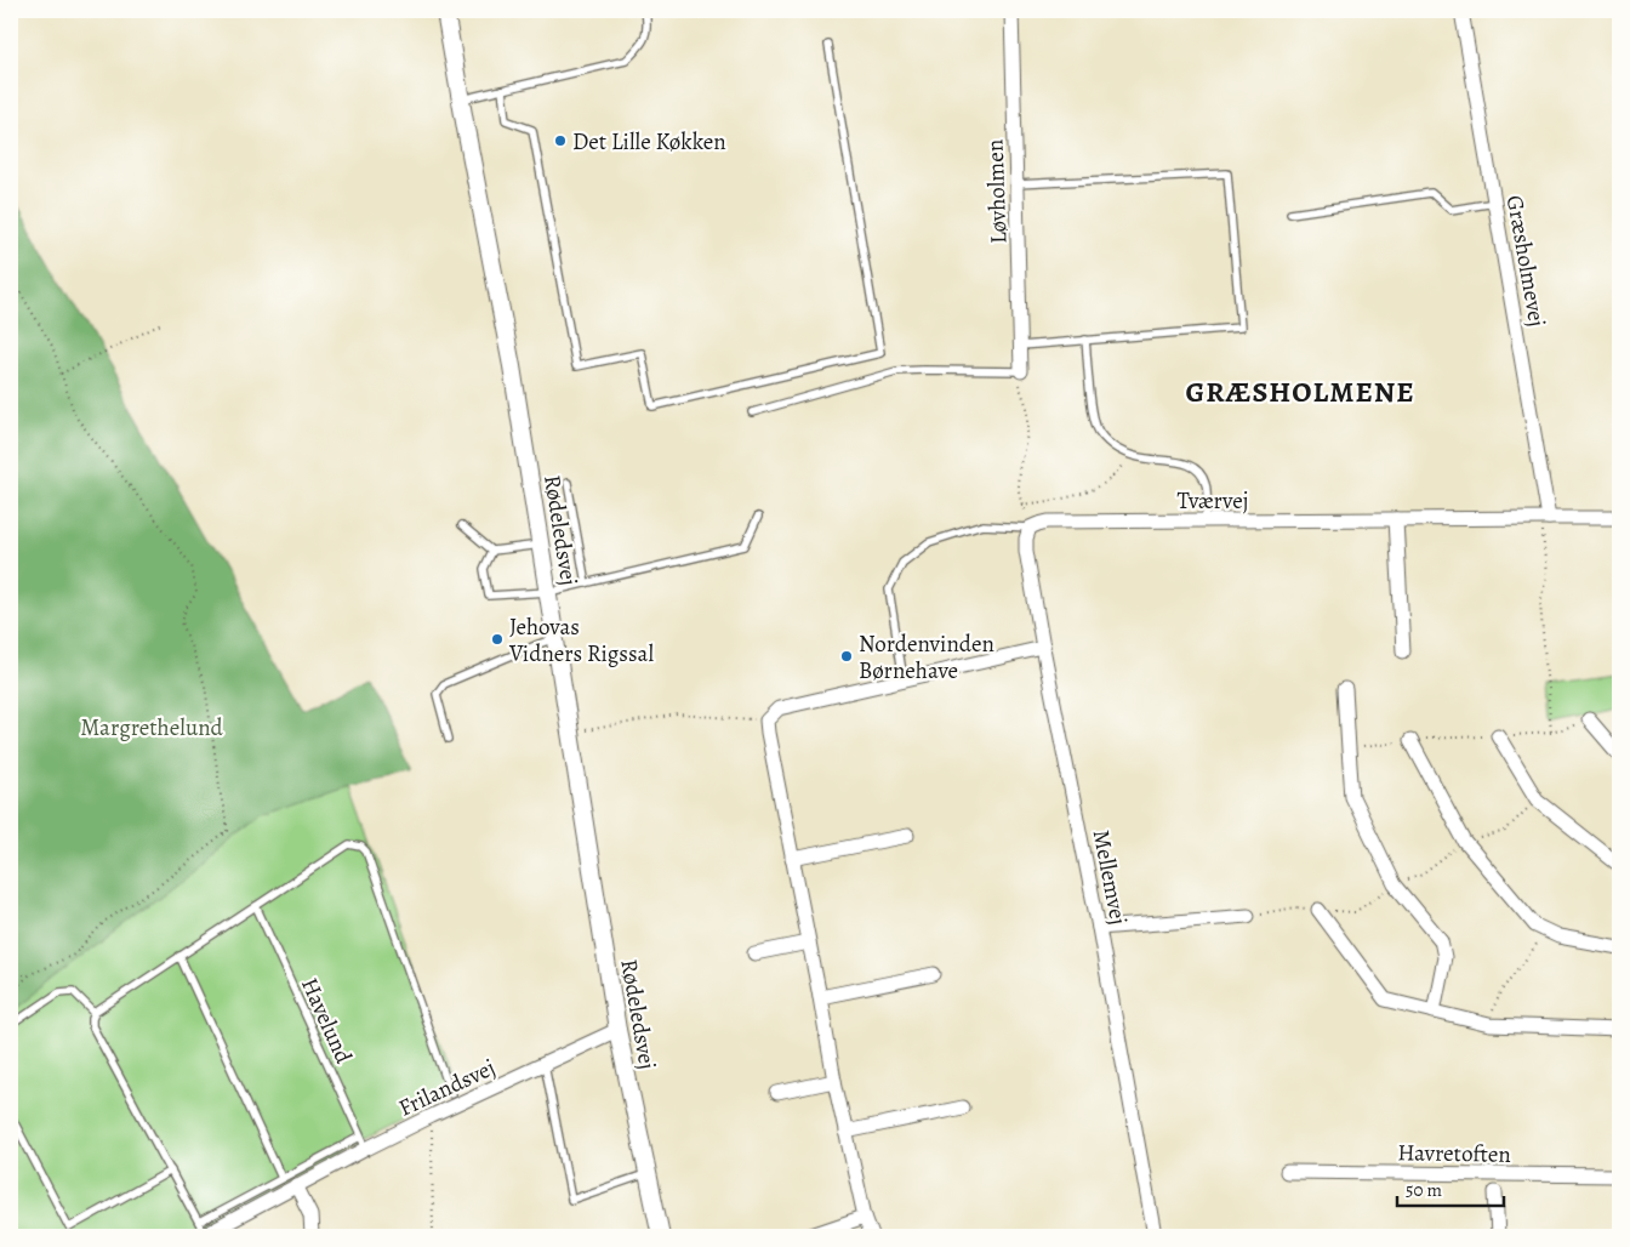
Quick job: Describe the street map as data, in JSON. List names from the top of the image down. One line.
{"streets":{"street":["Løvholmen","Græsholmevej","Tværvej","Rødeledsvej","Mellemvej","Frilandsvej","Havretoften"],"lane":["Havelund"]},"crossings":[["Græsholmevej","Tværvej"],["Tværvej","Mellemvej"],["Rødeledsvej","Frilandsvej"],["Havelund","Frilandsvej"]],"districts":["GRÆSHOLMENE"],"parks":["Margrethelund"],"places":["Det Lille Køkken","Jehovas Vidners Rigssal","Nordenvinden Børnehave"],"scale_bar":"50 m"}
